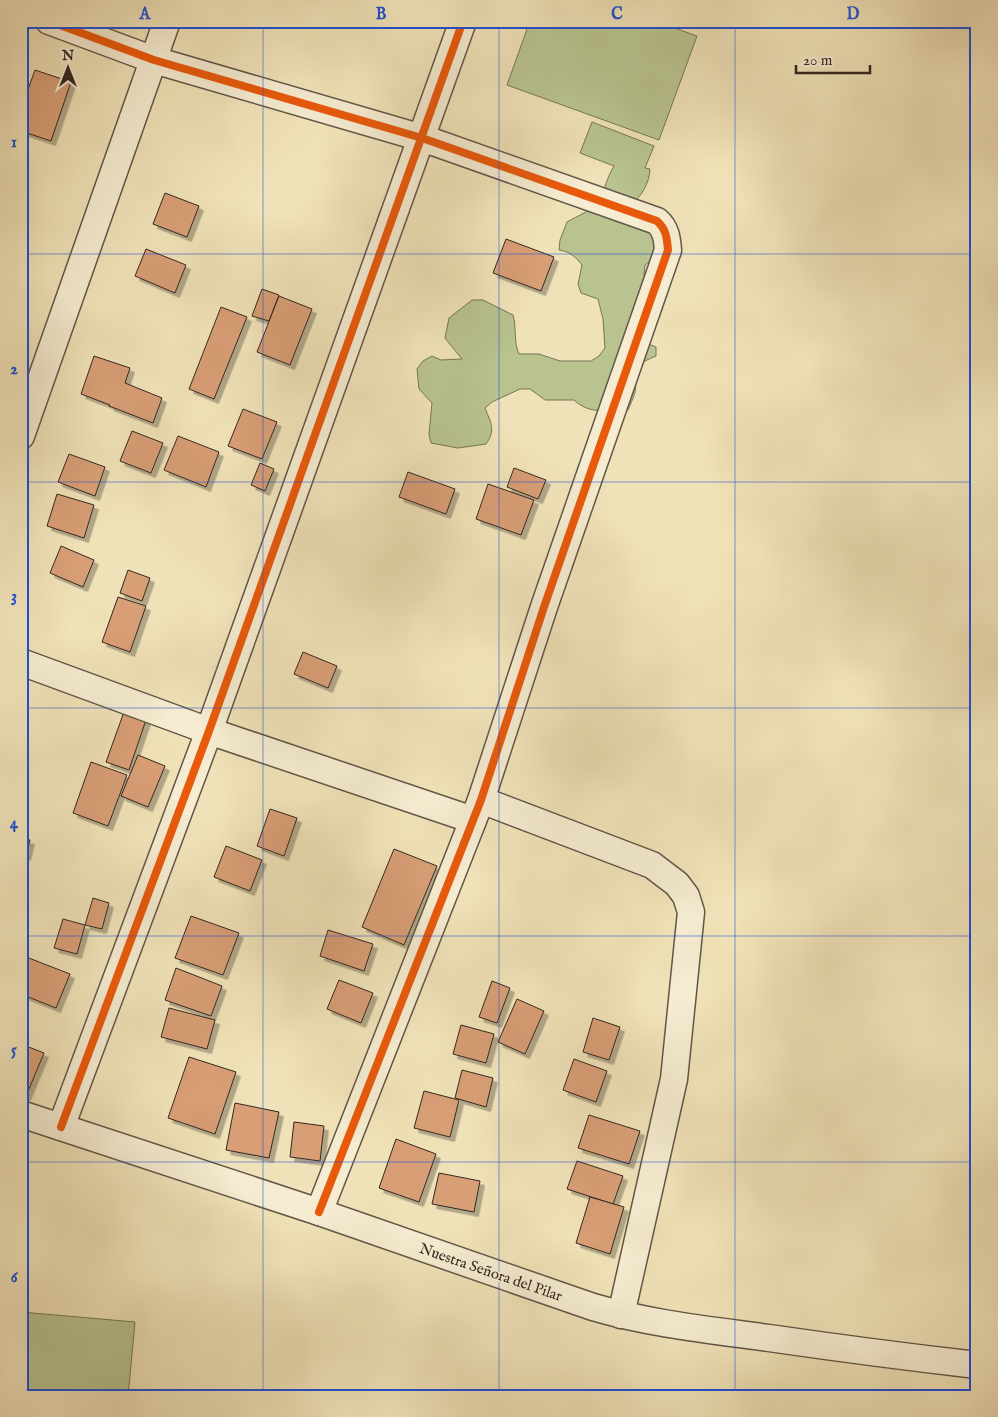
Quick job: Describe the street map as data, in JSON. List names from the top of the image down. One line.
{"streets":{"street":["Nuestra Señora del Pilar"]},"scale_bar":"20 m","north":"top","grid":{"columns":["A","B","C","D"],"rows":["1","2","3","4","5","6"]}}
